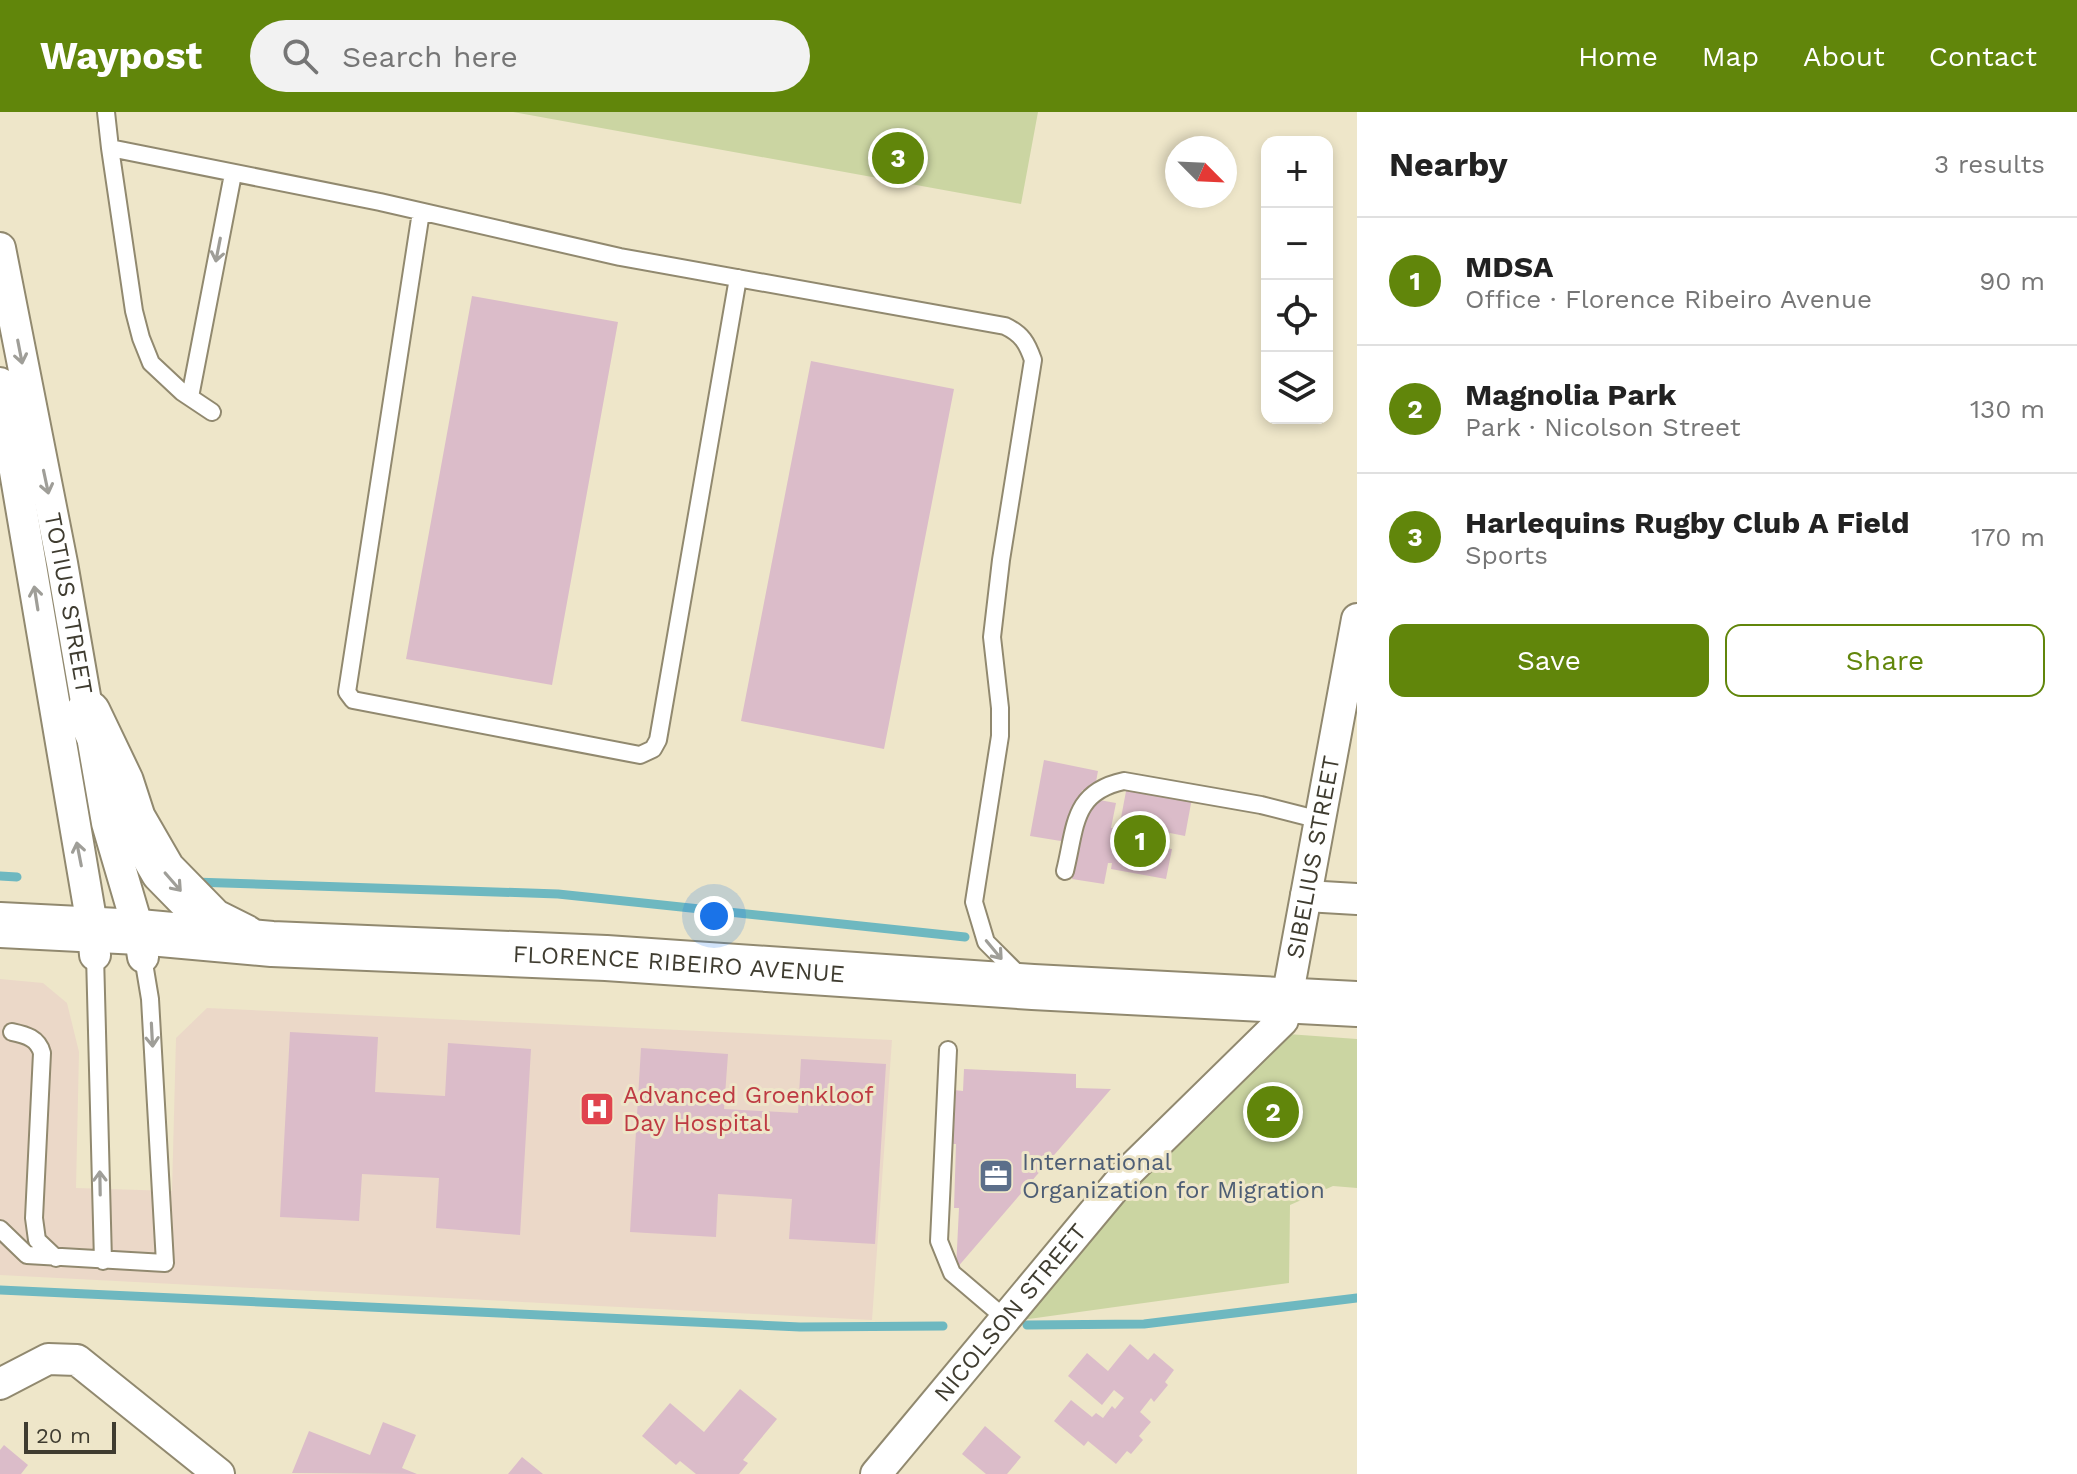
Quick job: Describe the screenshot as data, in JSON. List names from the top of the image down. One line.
{"streets":{"main road":["FLORENCE RIBEIRO AVENUE"],"street":["TOTIUS STREET","SIBELIUS STREET","NICOLSON STREET"]},"crossings":[["TOTIUS STREET","FLORENCE RIBEIRO AVENUE"],["SIBELIUS STREET","FLORENCE RIBEIRO AVENUE"],["SIBELIUS STREET","NICOLSON STREET"],["FLORENCE RIBEIRO AVENUE","NICOLSON STREET"]],"places":{"hospital":["Advanced Groenkloof Day Hospital"],"office":["International Organization for Migration"]},"scale_bar":"20 m","north":"bottom right","page":{"header":"Waypost","search":"Search here","nav":["Home","Map","About","Contact"],"heading":["Nearby","3 results"],"pins":["3","1","2"],"map_buttons":["+","−"],"list":[{"mark":"1","name":"MDSA","note":"Office · Florence Ribeiro Avenue","value":"90 m"},{"mark":"2","name":"Magnolia Park","note":"Park · Nicolson Street","value":"130 m"},{"mark":"3","name":"Harlequins Rugby Club A Field","note":"Sports","value":"170 m"}],"buttons":["Save","Share"],"scale":"20 m"}}
